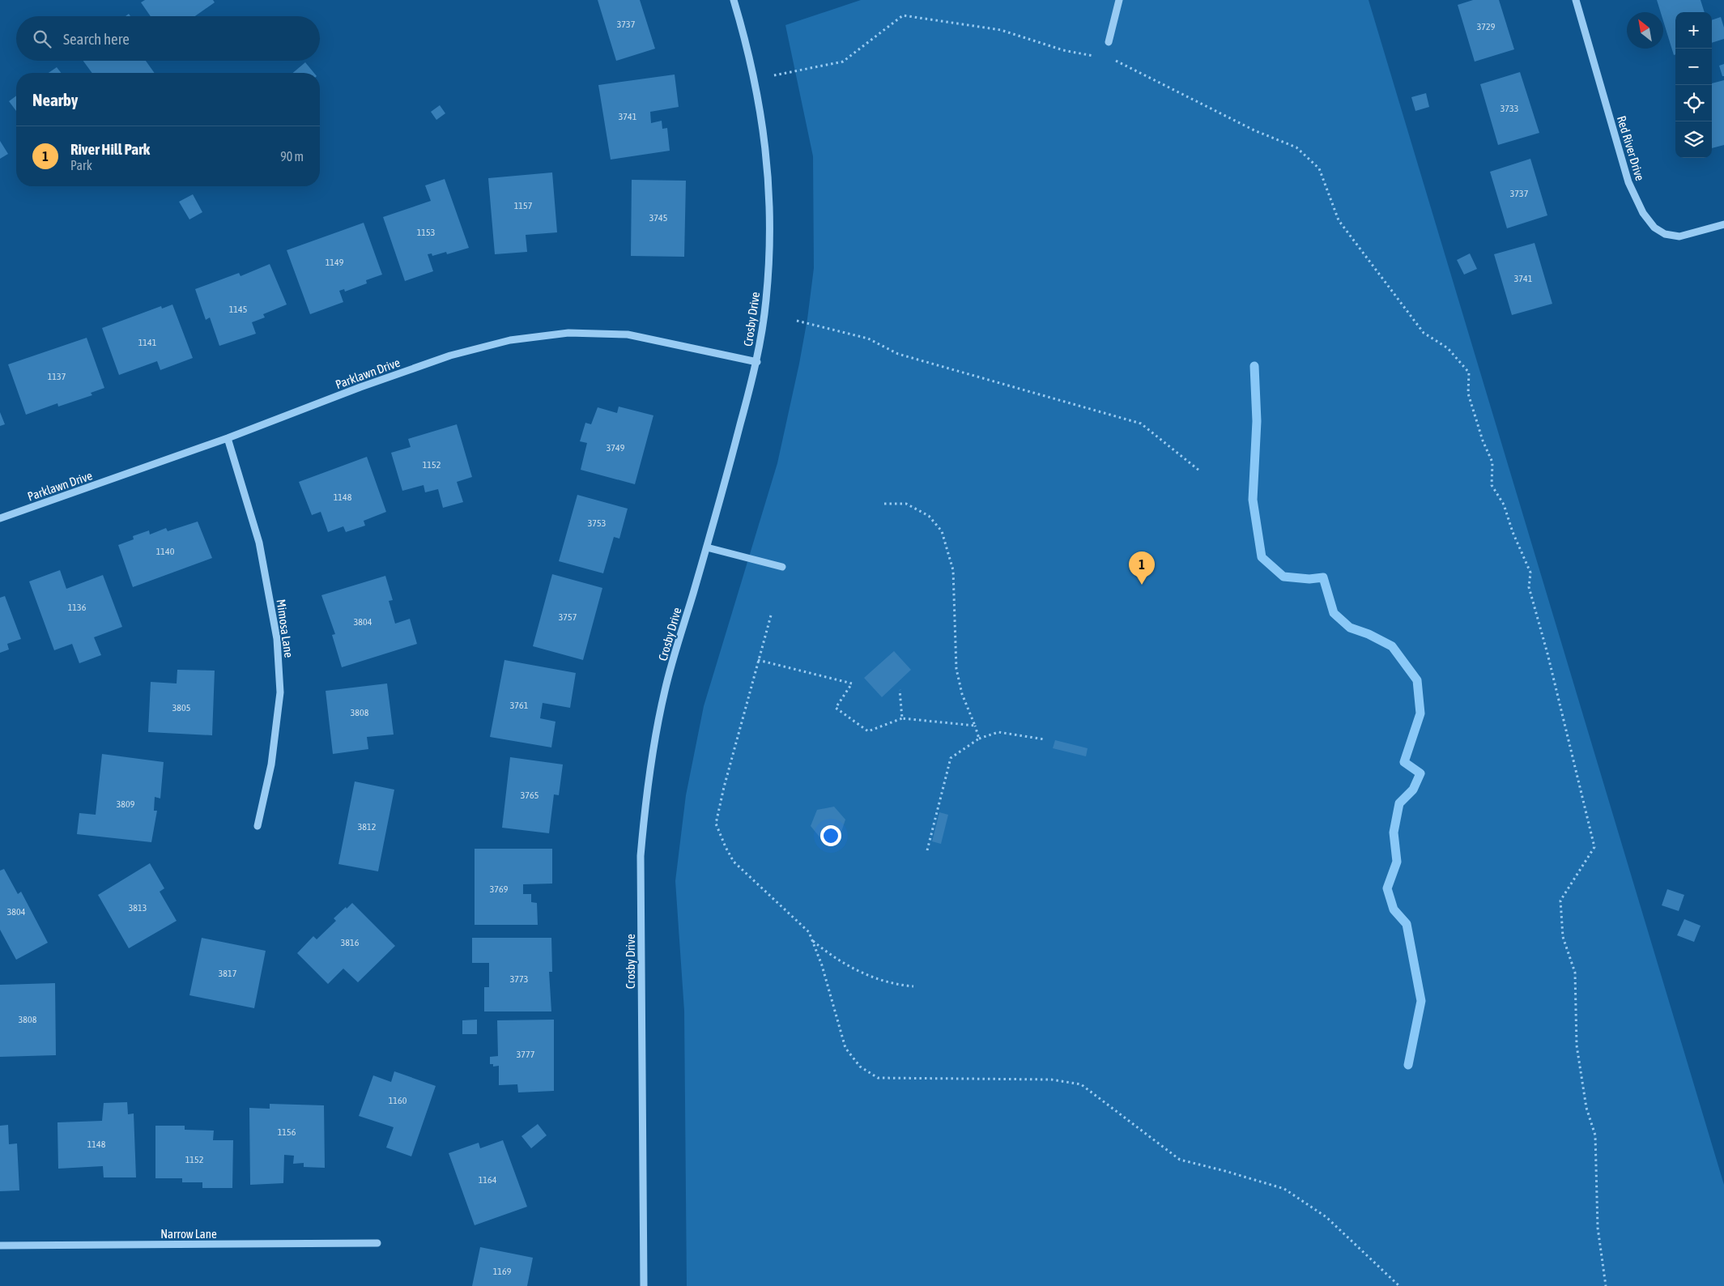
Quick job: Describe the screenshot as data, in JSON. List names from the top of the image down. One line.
{"streets":{"street":["Red River Drive","Crosby Drive","Parklawn Drive","Mimosa Lane","Narrow Lane"]},"crossings":[["Crosby Drive","Parklawn Drive"],["Parklawn Drive","Mimosa Lane"]],"house_numbers":["3737","3729","3733","3741","3737","1157","3745","1153","1149","3741","1145","1141","1137","3749","1152","1148","3753","1140","1136","3757","3804","3761","3805","3808","3765","3809","3812","3769","3813","3804","3816","3817","3773","3808","3777","1160","1156","1148","1152","1164","1169"],"north":"top left","page":{"map_buttons":["+","−"],"search":"Search here","heading":"Nearby","list":[{"mark":"1","name":"River Hill Park","note":"Park","value":"90 m"}],"pins":"1"}}
